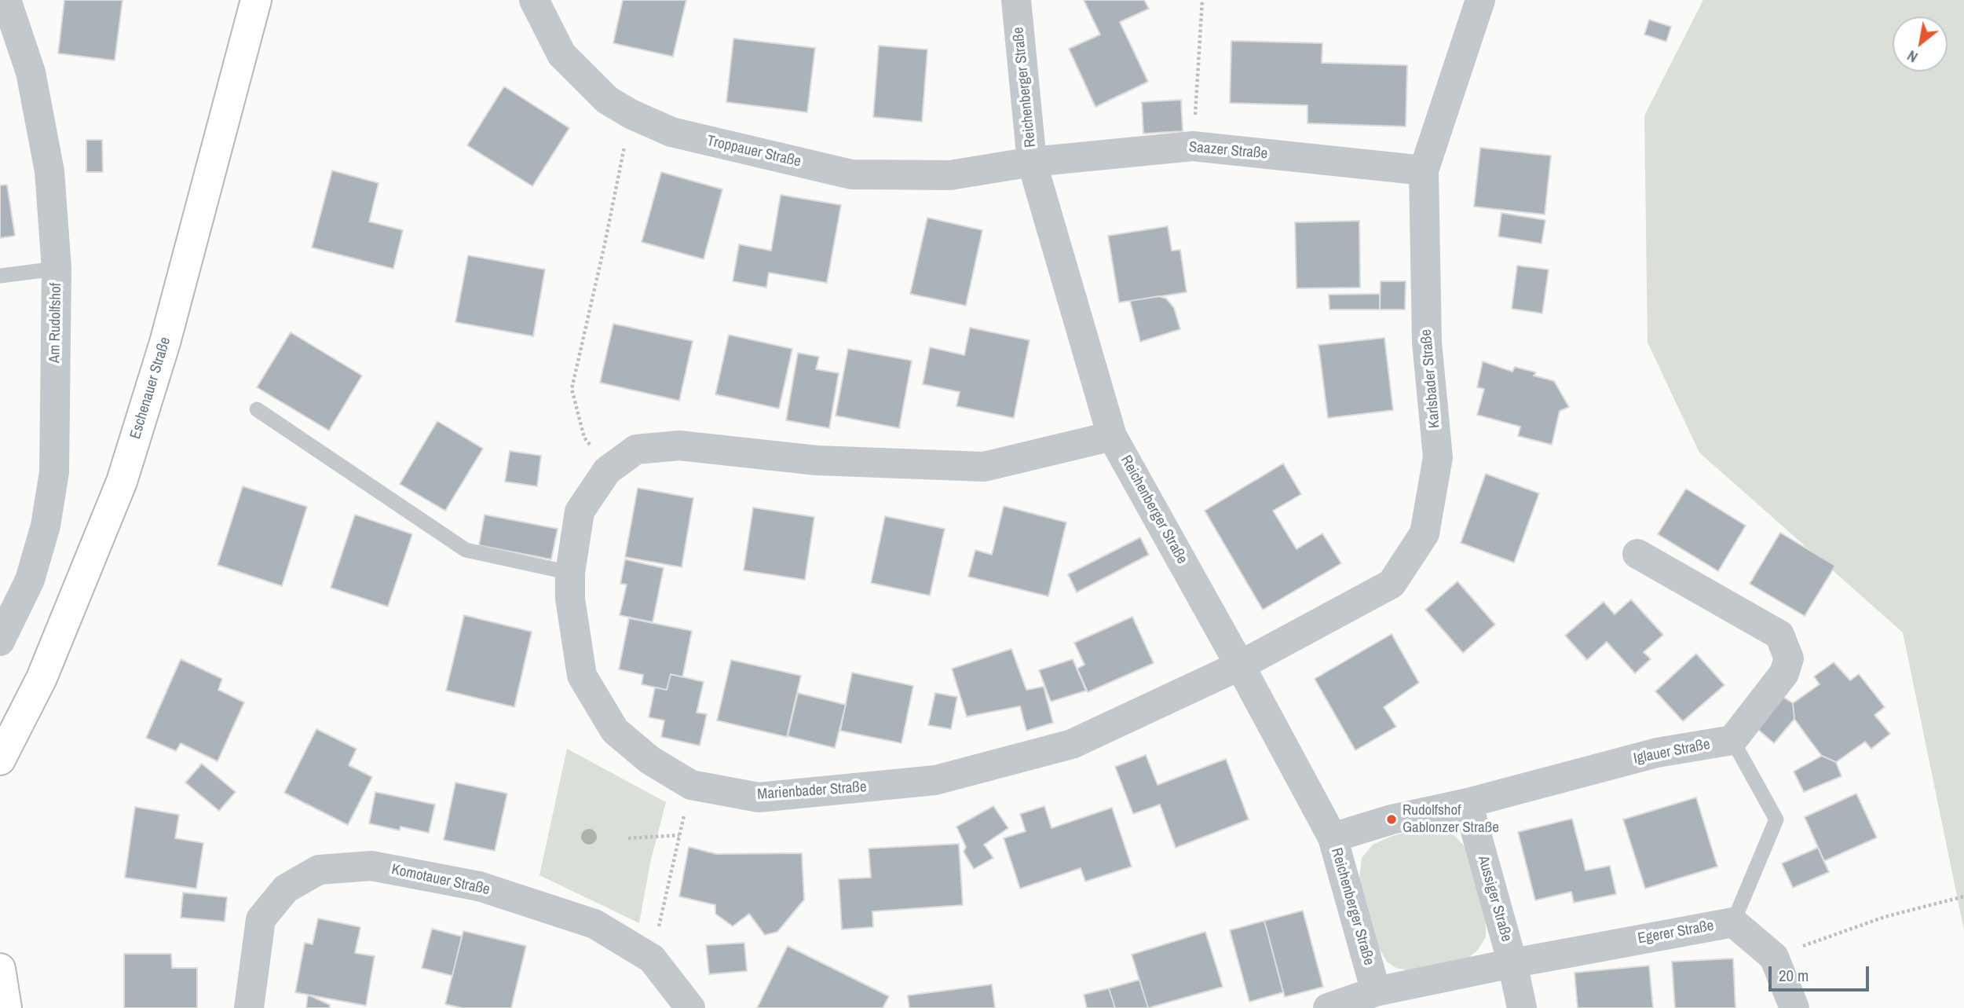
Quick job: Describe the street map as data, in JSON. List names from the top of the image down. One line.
{"streets":{"main road":["Eschenauer Straße"],"street":["Reichenberger Straße","Saazer Straße","Troppauer Straße","Am Rudolfshof","Karlsbader Straße","Iglauer Straße","Marienbader Straße","Komotauer Straße","Aussiger Straße","Egerer Straße"]},"crossings":[["Reichenberger Straße","Saazer Straße"],["Reichenberger Straße","Troppauer Straße"],["Reichenberger Straße","Karlsbader Straße"],["Reichenberger Straße","Iglauer Straße"],["Reichenberger Straße","Marienbader Straße"],["Reichenberger Straße","Aussiger Straße"],["Saazer Straße","Troppauer Straße"],["Saazer Straße","Karlsbader Straße"],["Karlsbader Straße","Marienbader Straße"],["Iglauer Straße","Aussiger Straße"],["Aussiger Straße","Egerer Straße"]],"places":["Rudolfshof Gablonzer Straße"],"scale_bar":"20 m","north":"bottom left"}
